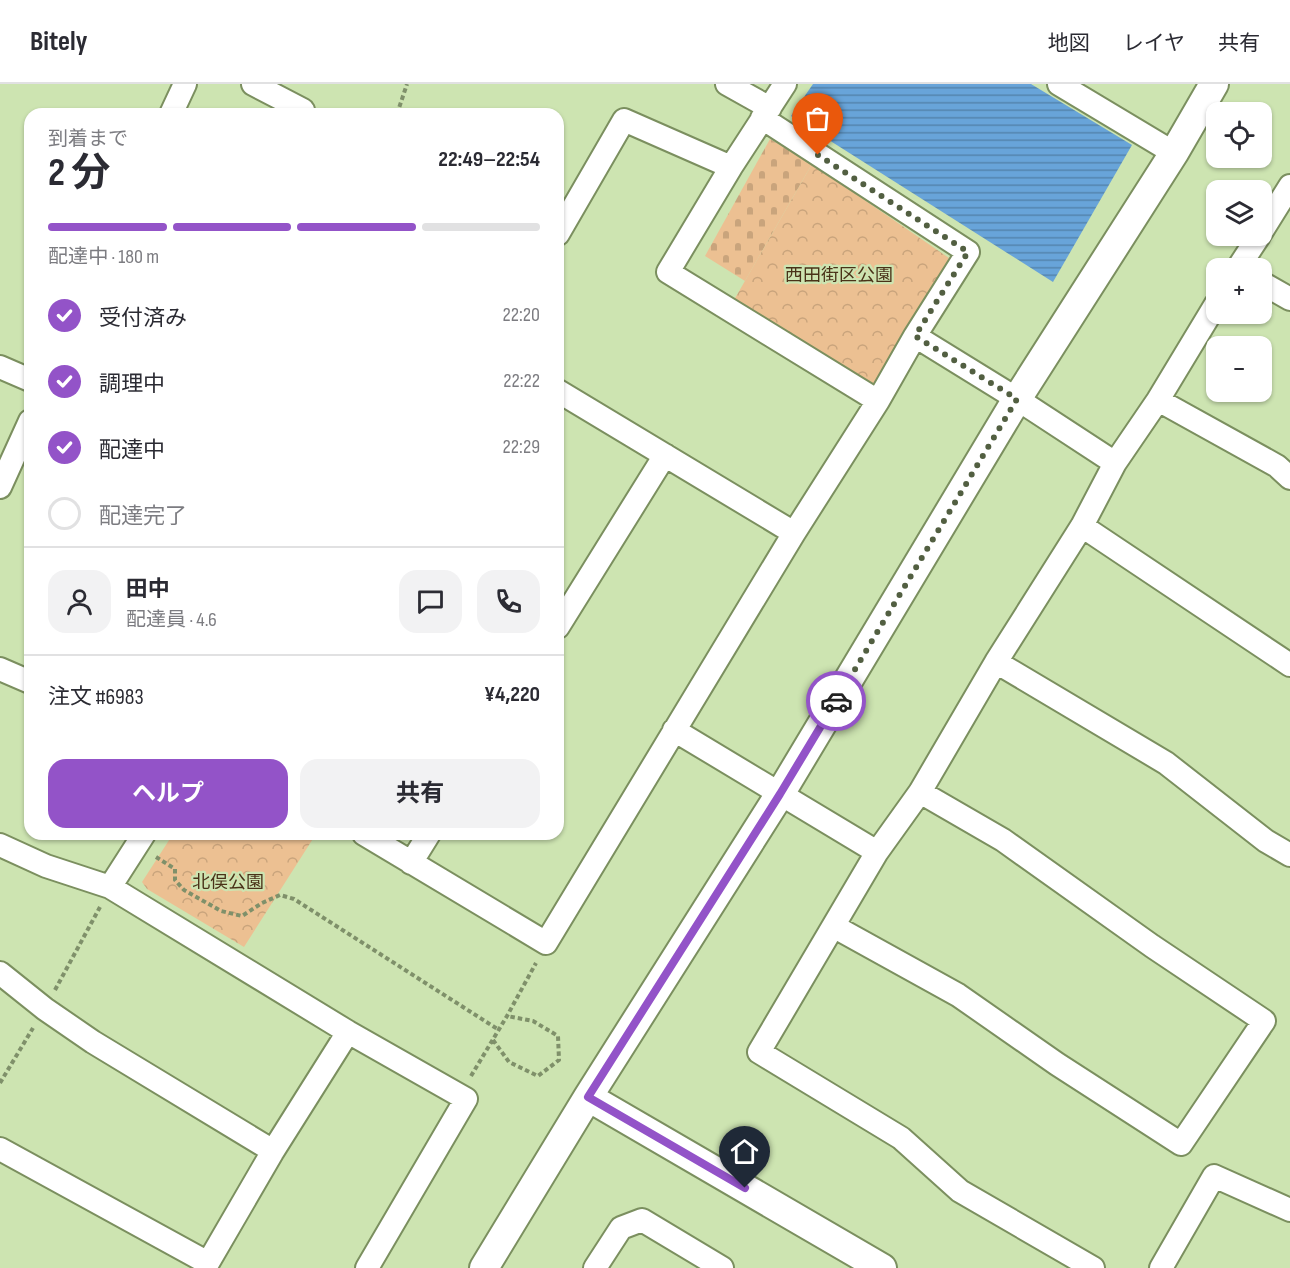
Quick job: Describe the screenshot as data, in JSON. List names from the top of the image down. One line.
{"parks":["西田街区公園","北俣公園"],"page":{"header":"Bitely","nav":["地図","レイヤ","共有"],"map_buttons":["+","−"],"heading":["2 分","到着まで","22:49–22:54"],"panel":["田中","配達員 · 4.6","注文 #6983","¥4,220"],"bar":"配達中 · 180 m","list":[["受付済み","22:20"],["調理中","22:22"],["配達中","22:29"],"配達完了"],"buttons":["ヘルプ","共有"]}}
